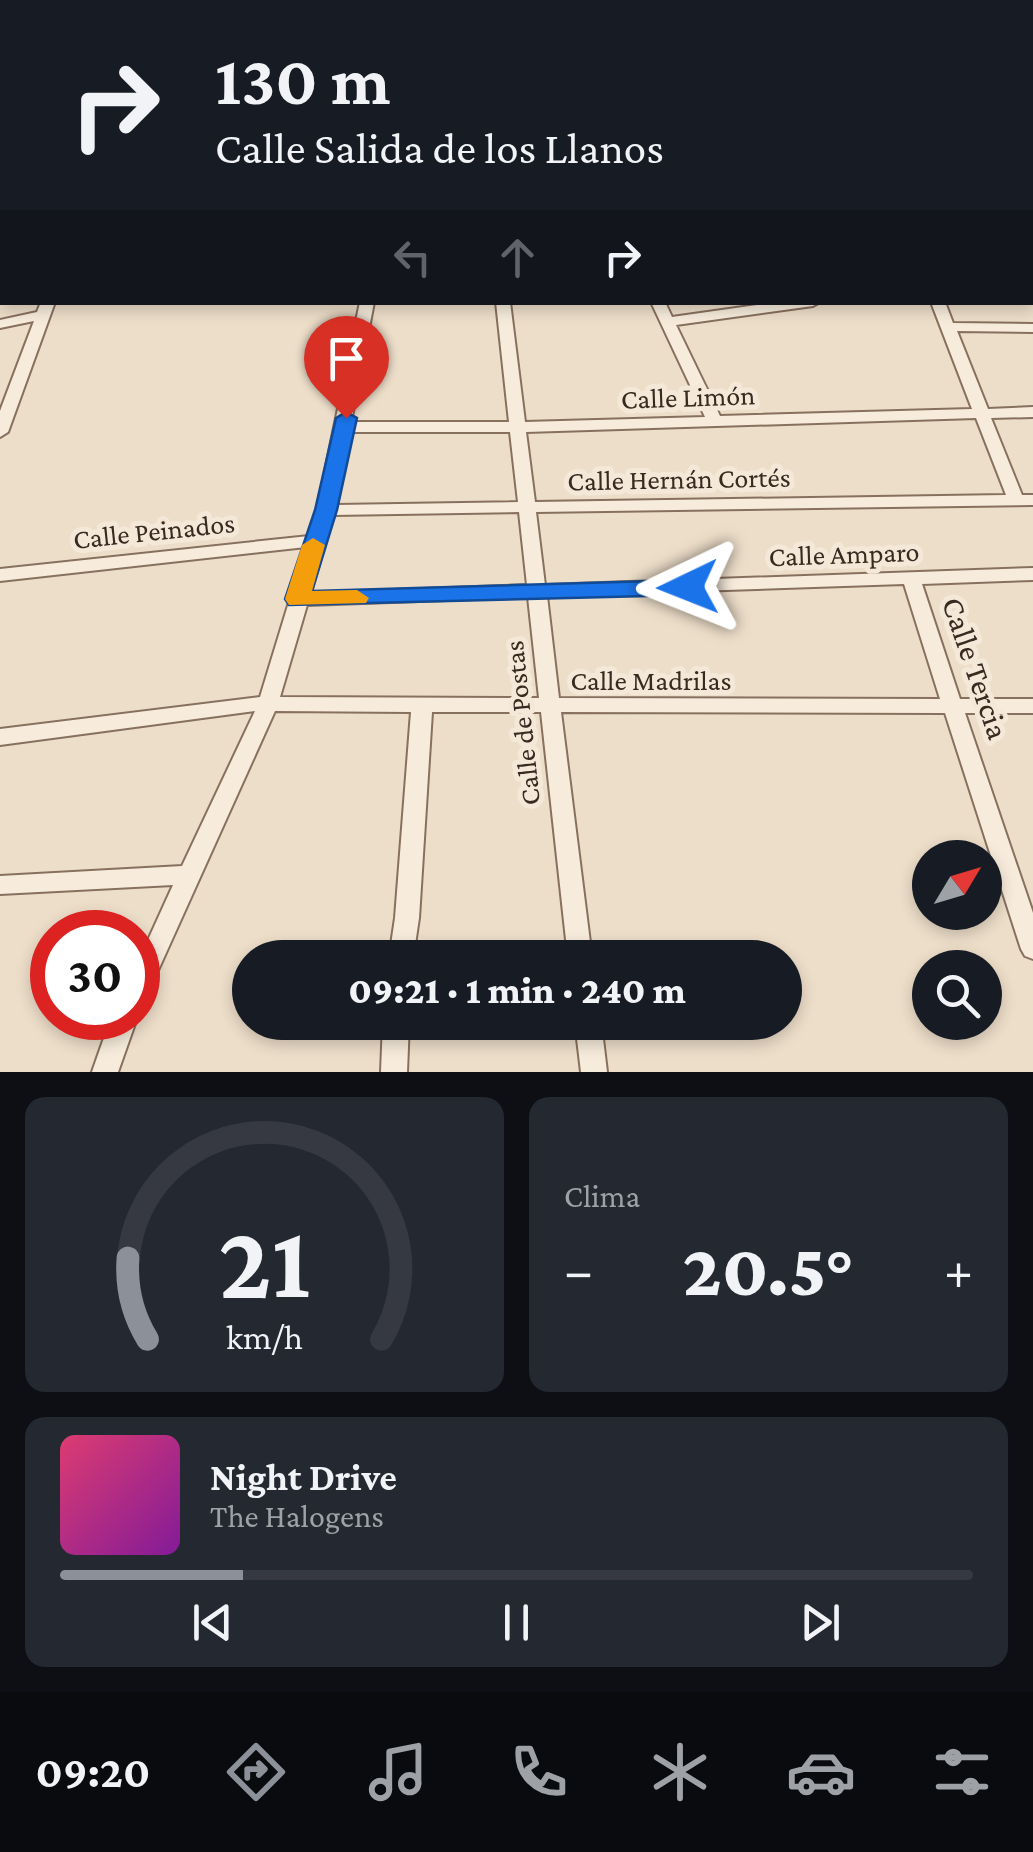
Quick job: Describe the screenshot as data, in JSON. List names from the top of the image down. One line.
{"streets":{"street":["Calle Limón","Calle Hernán Cortés","Calle Peinados","Calle Amparo","Calle Tercia","Calle Madrilas","Calle de Postas"]},"crossings":[["Calle Limón","Calle de Postas"],["Calle Hernán Cortés","Calle de Postas"],["Calle Amparo","Calle Tercia"],["Calle Amparo","Calle de Postas"],["Calle Tercia","Calle Madrilas"],["Calle Madrilas","Calle de Postas"]],"north":"top right","page":{"turn":["130 m","Calle Salida de los Llanos"],"limit":"30","trip":"09:21 · 1 min · 240 m","tile":"Clima","heat":["−","20.5°","+"],"song":["Night Drive","The Halogens"],"tabs":"09:20","gauge":["21","km/h"]}}
